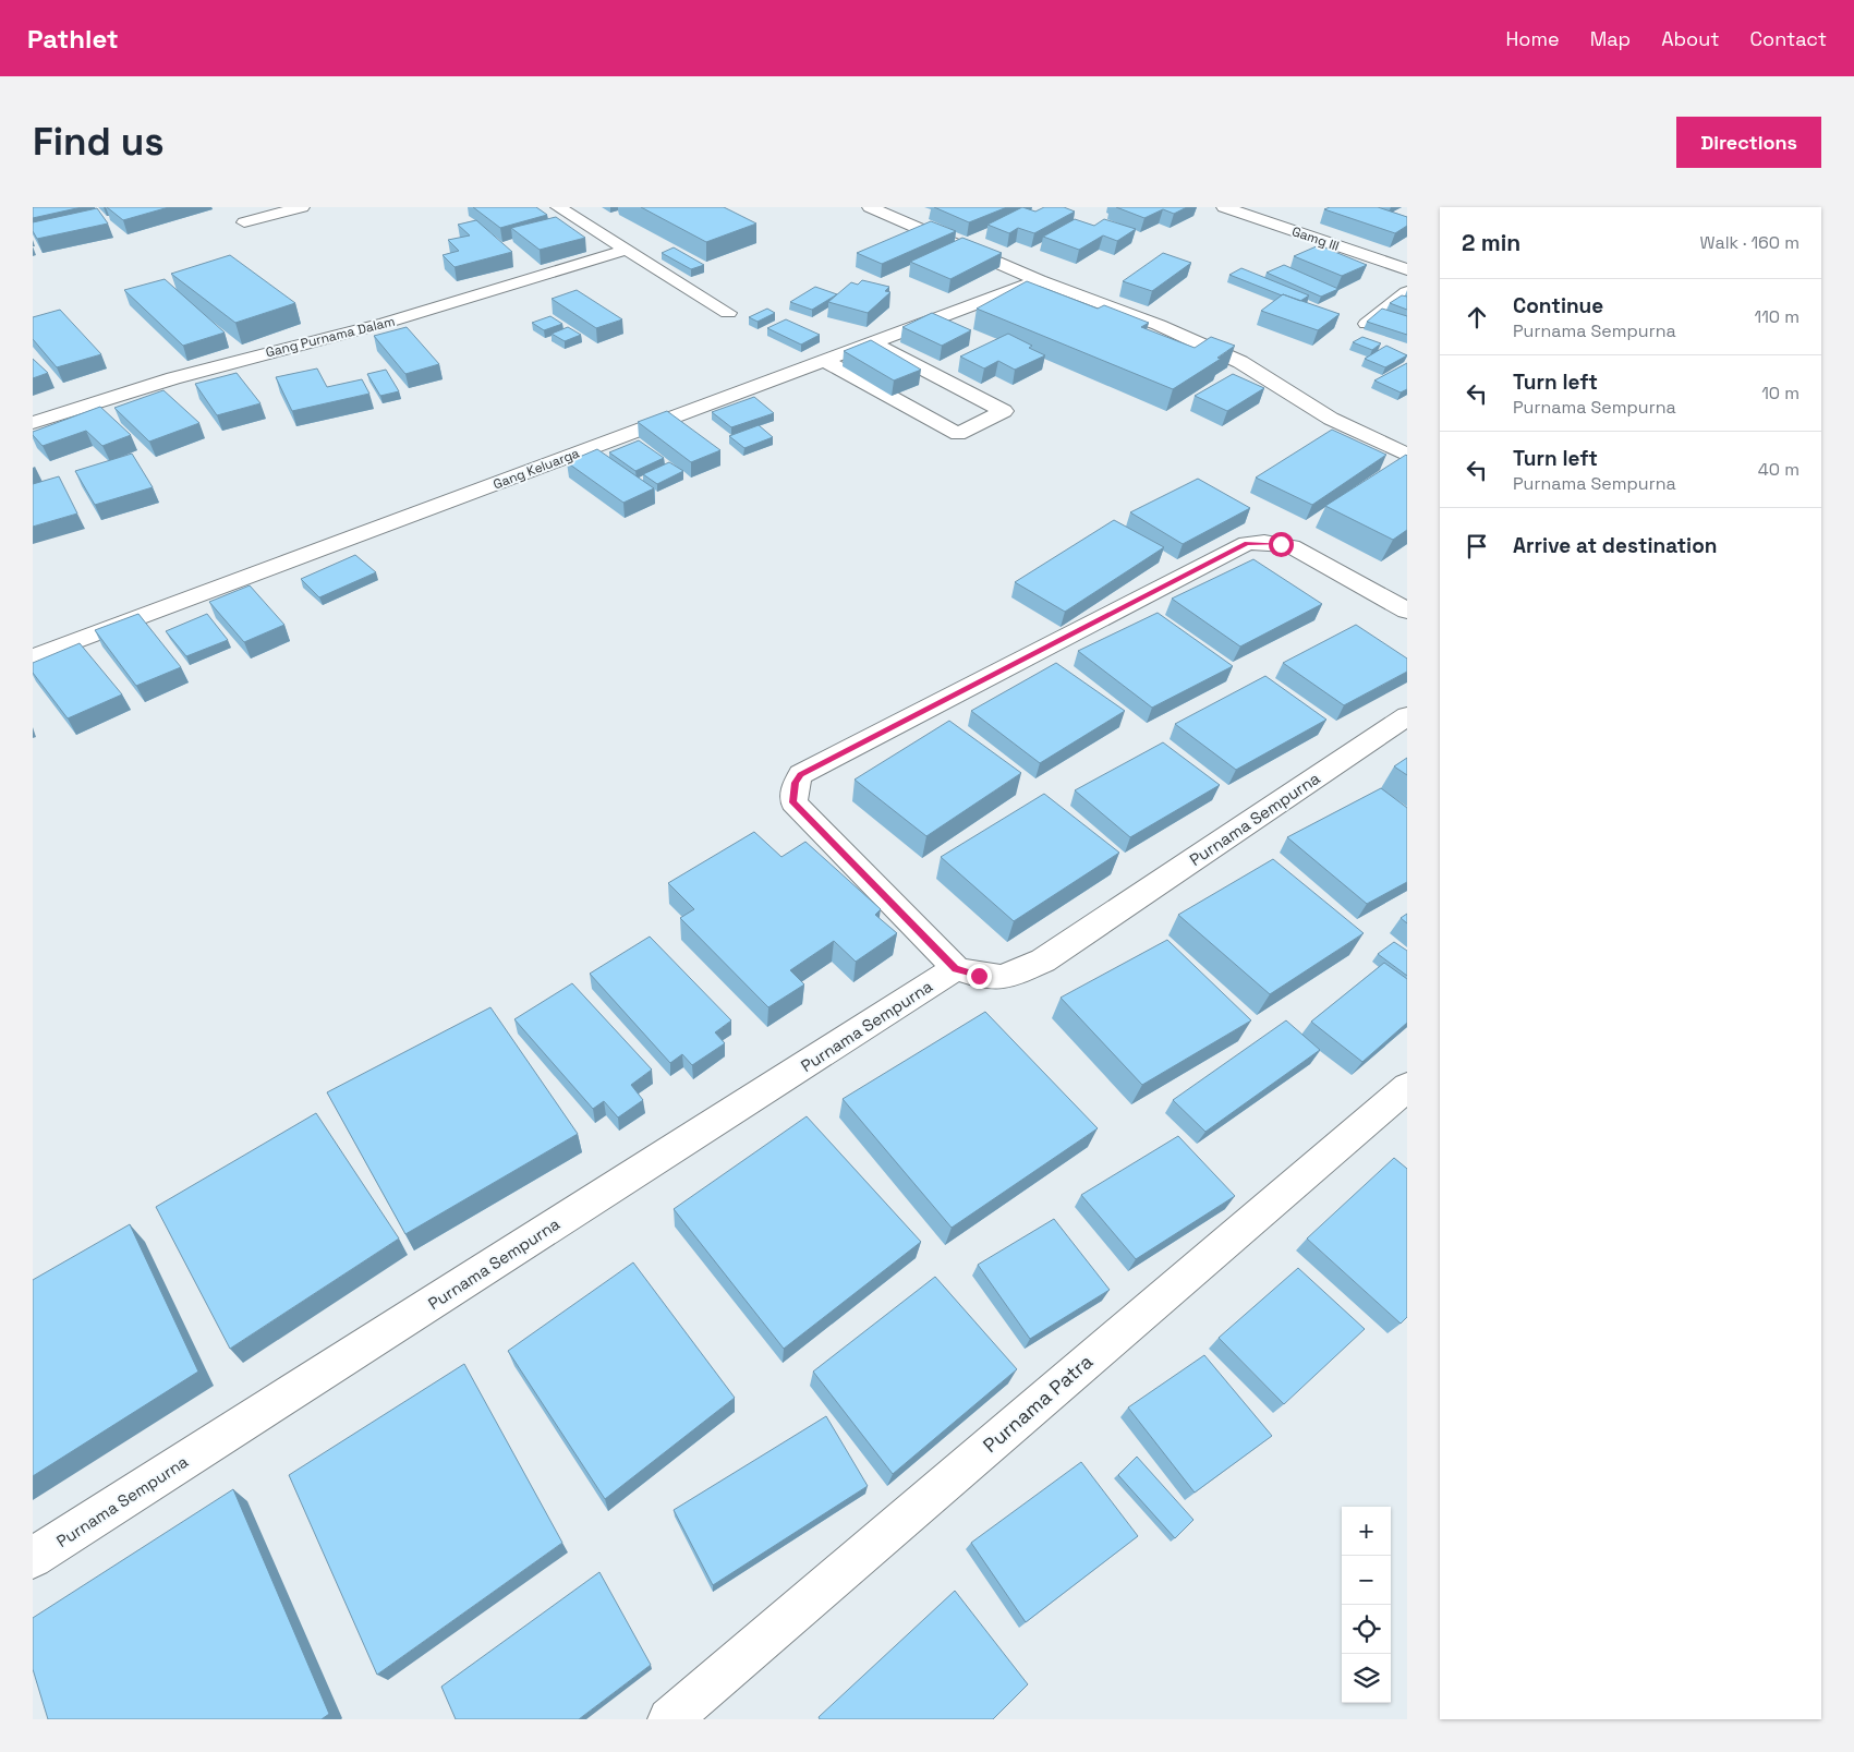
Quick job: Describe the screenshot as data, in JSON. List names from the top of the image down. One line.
{"streets":{"street":["Gamg III","Gang Purnama Dalam","Gang Keluarga","Purnama Sempurna","Purnama Patra"]},"page":{"header":"Pathlet","nav":["Home","Map","About","Contact"],"buttons":"Directions","title":"Find us","heading":["2 min","Walk · 160 m"],"list":[["Continue","Purnama Sempurna","110 m"],["Turn left","Purnama Sempurna","10 m"],["Turn left","Purnama Sempurna","40 m"],"Arrive at destination"],"map_buttons":["+","−"]}}
